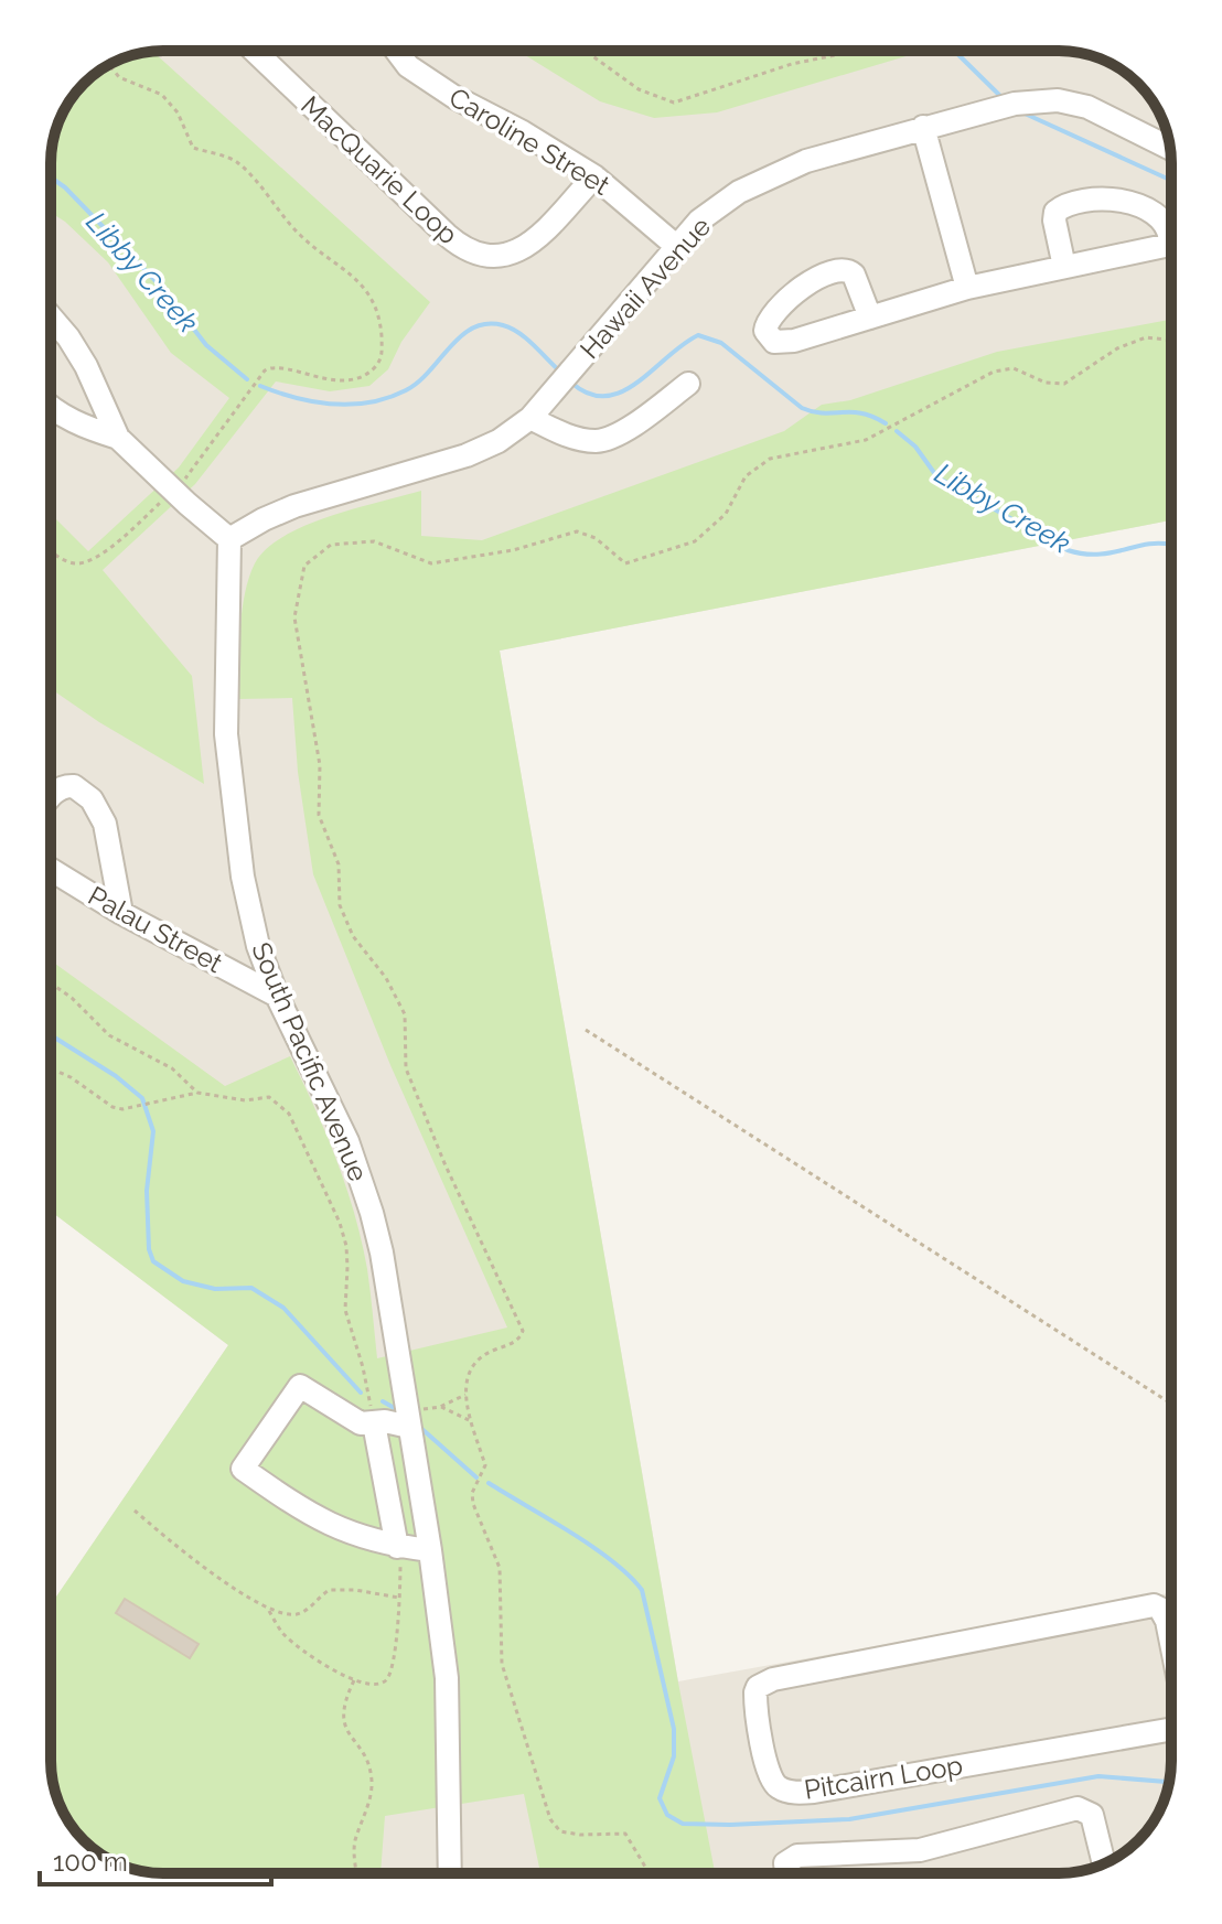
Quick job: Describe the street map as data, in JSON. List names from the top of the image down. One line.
{"streets":{"street":["Caroline Street","MacQuarie Loop","Hawaii Avenue","Palau Street","South Pacific Avenue","Pitcairn Loop"]},"crossings":[["Caroline Street","MacQuarie Loop"],["Caroline Street","Hawaii Avenue"],["Hawaii Avenue","South Pacific Avenue"],["Palau Street","South Pacific Avenue"]],"water":["Libby Creek"],"scale_bar":"100 m"}
